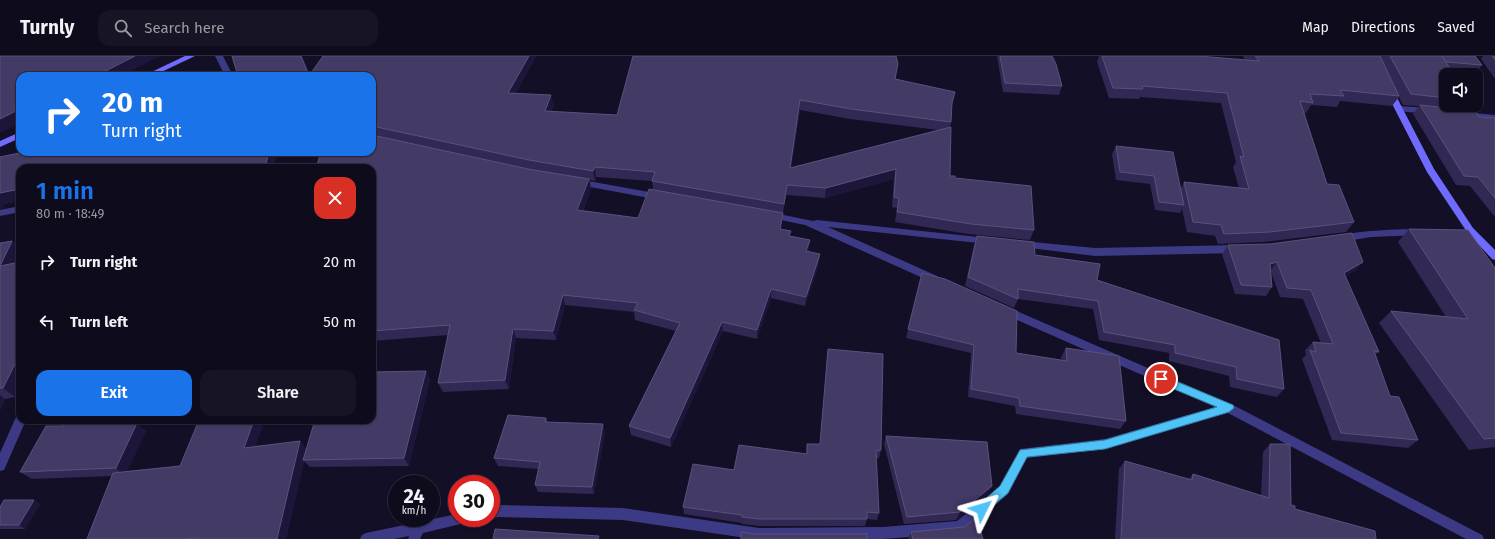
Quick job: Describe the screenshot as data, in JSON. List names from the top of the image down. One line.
{"page":{"header":"Turnly","search":"Search here","nav":["Map","Directions","Saved"],"turn":["20 m","Turn right"],"heading":["1 min","80 m · 18:49"],"list":[{"name":"Turn right","value":"20 m"},{"name":"Turn left","value":"50 m"}],"buttons":["Exit","Share"],"speed":"24 km/h","limit":"30"}}
